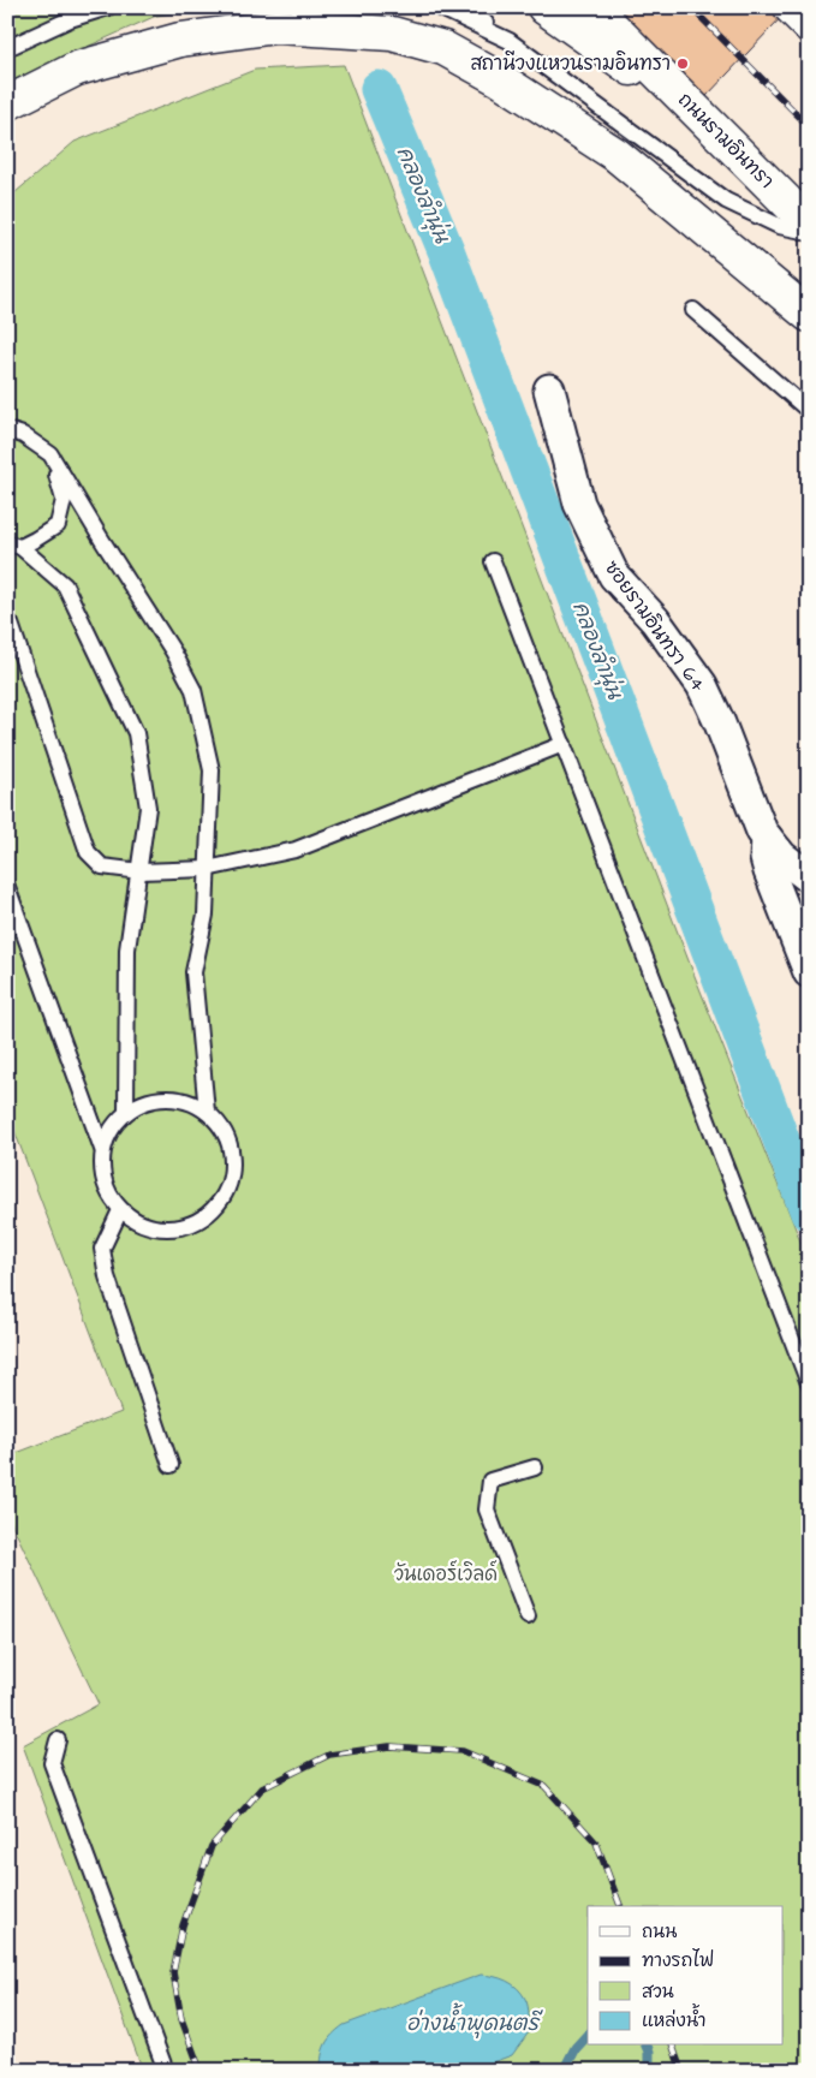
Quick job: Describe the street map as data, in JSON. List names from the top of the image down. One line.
{"streets":{"highway":["ถนนรามอินทรา"],"street":["ซอยรามอินทรา 64"]},"water":["คลองลำนุ่น","อ่างน้ำพุดนตรี"],"parks":["วันเดอร์เวิลด์"],"places":["สถานีวงแหวนรามอินทรา"],"legend":["ถนน","ทางรถไฟ","สวน","แหล่งน้ำ"]}
